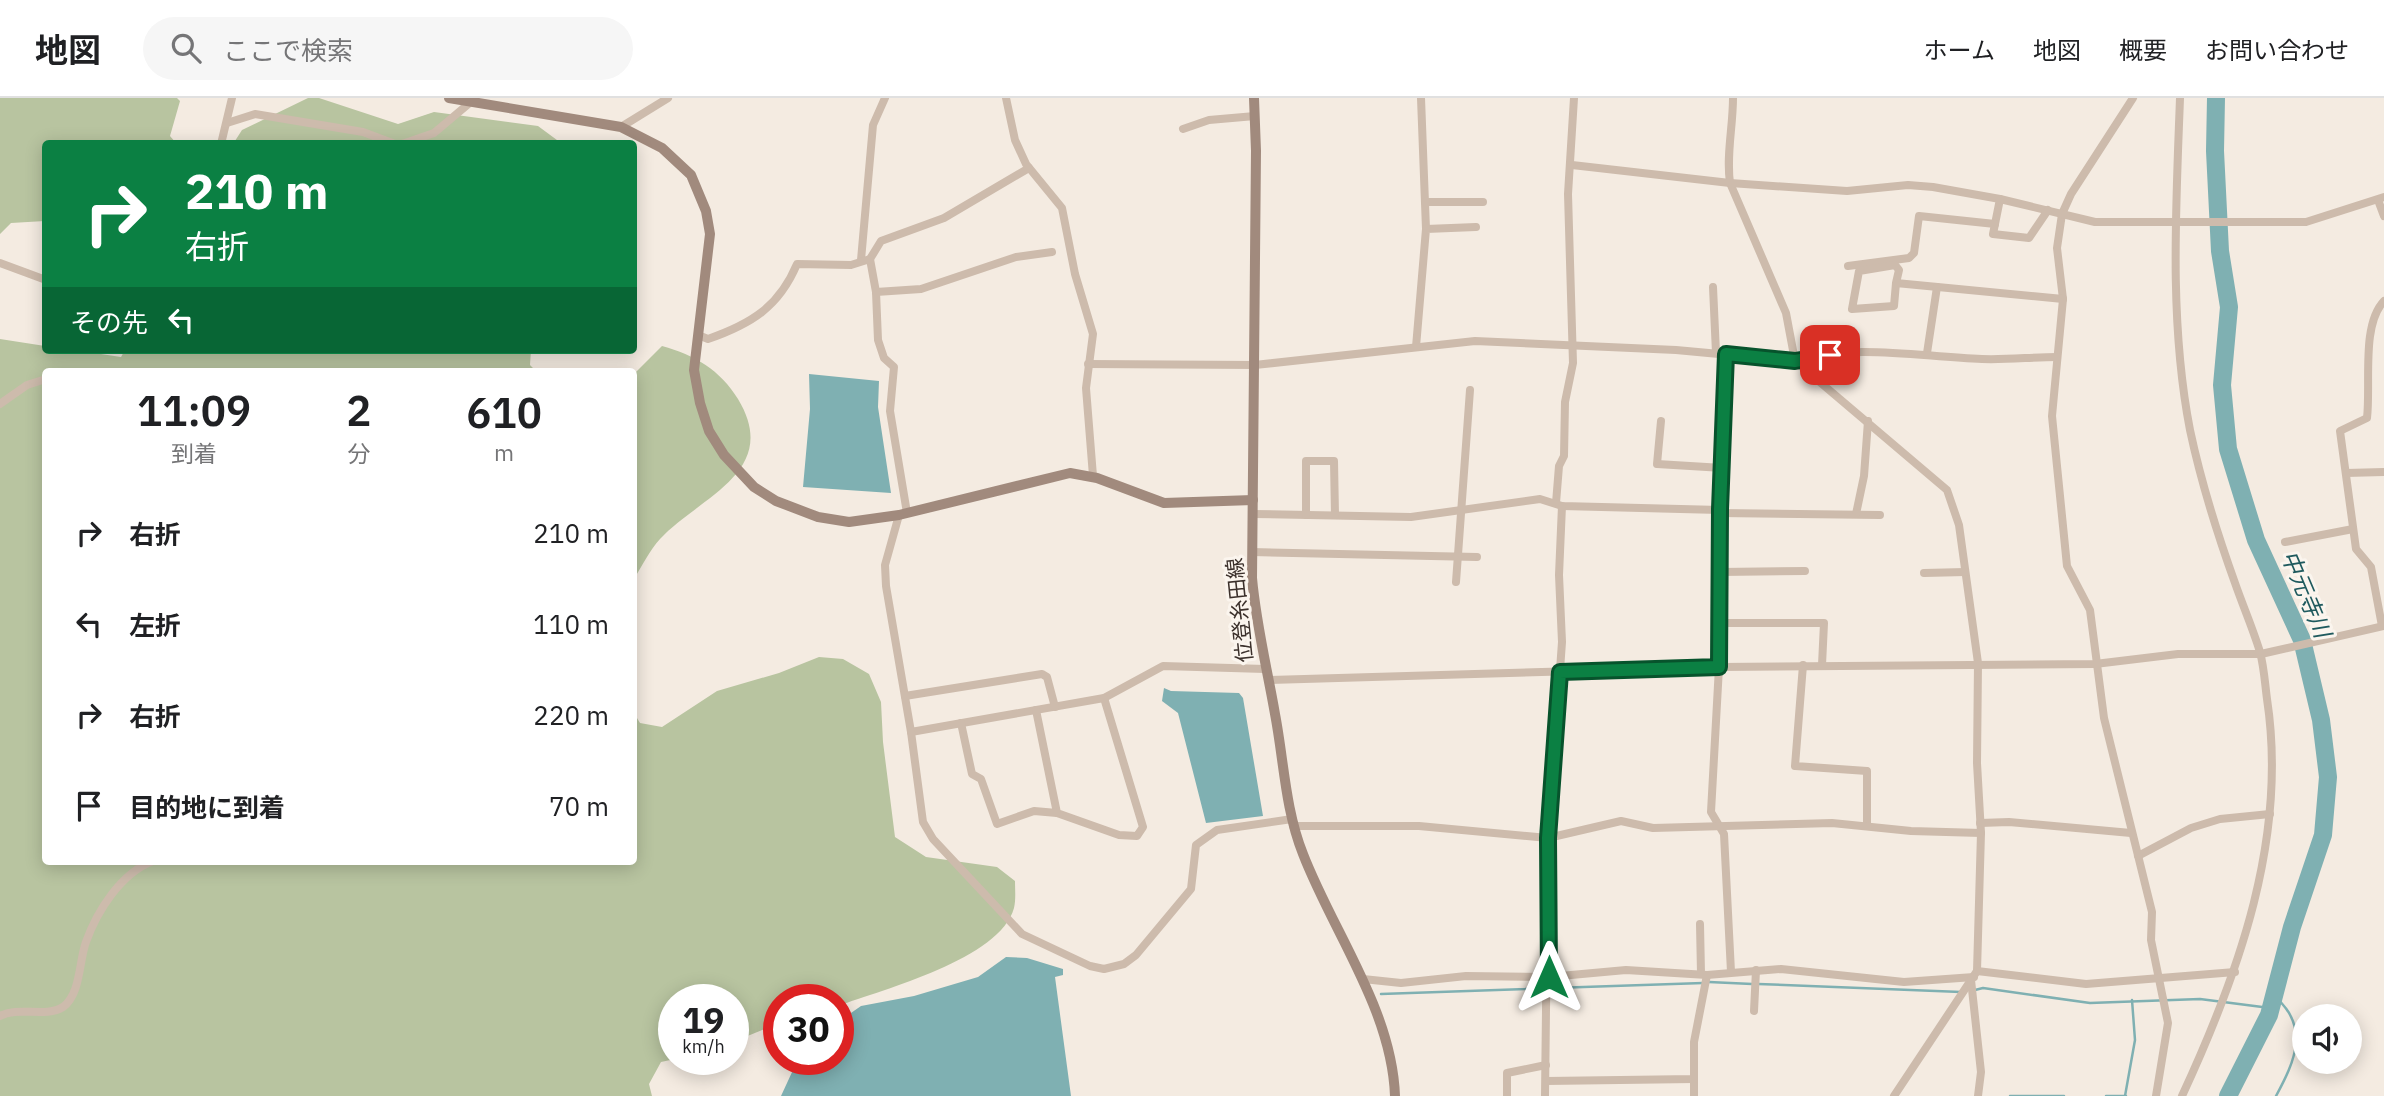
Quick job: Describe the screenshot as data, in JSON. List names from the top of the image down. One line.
{"streets":{"street":["位登糸田線"]},"water":["中元寺川"],"page":{"header":"地図","search":"ここで検索","nav":["ホーム","地図","概要","お問い合わせ"],"turn":["210 m","右折"],"then":"その先","eta":["11:09","到着","2","分","610","m"],"list":[{"name":"右折","value":"210 m"},{"name":"左折","value":"110 m"},{"name":"右折","value":"220 m"},{"name":"目的地に到着","value":"70 m"}],"speed":"19 km/h","limit":"30"}}
